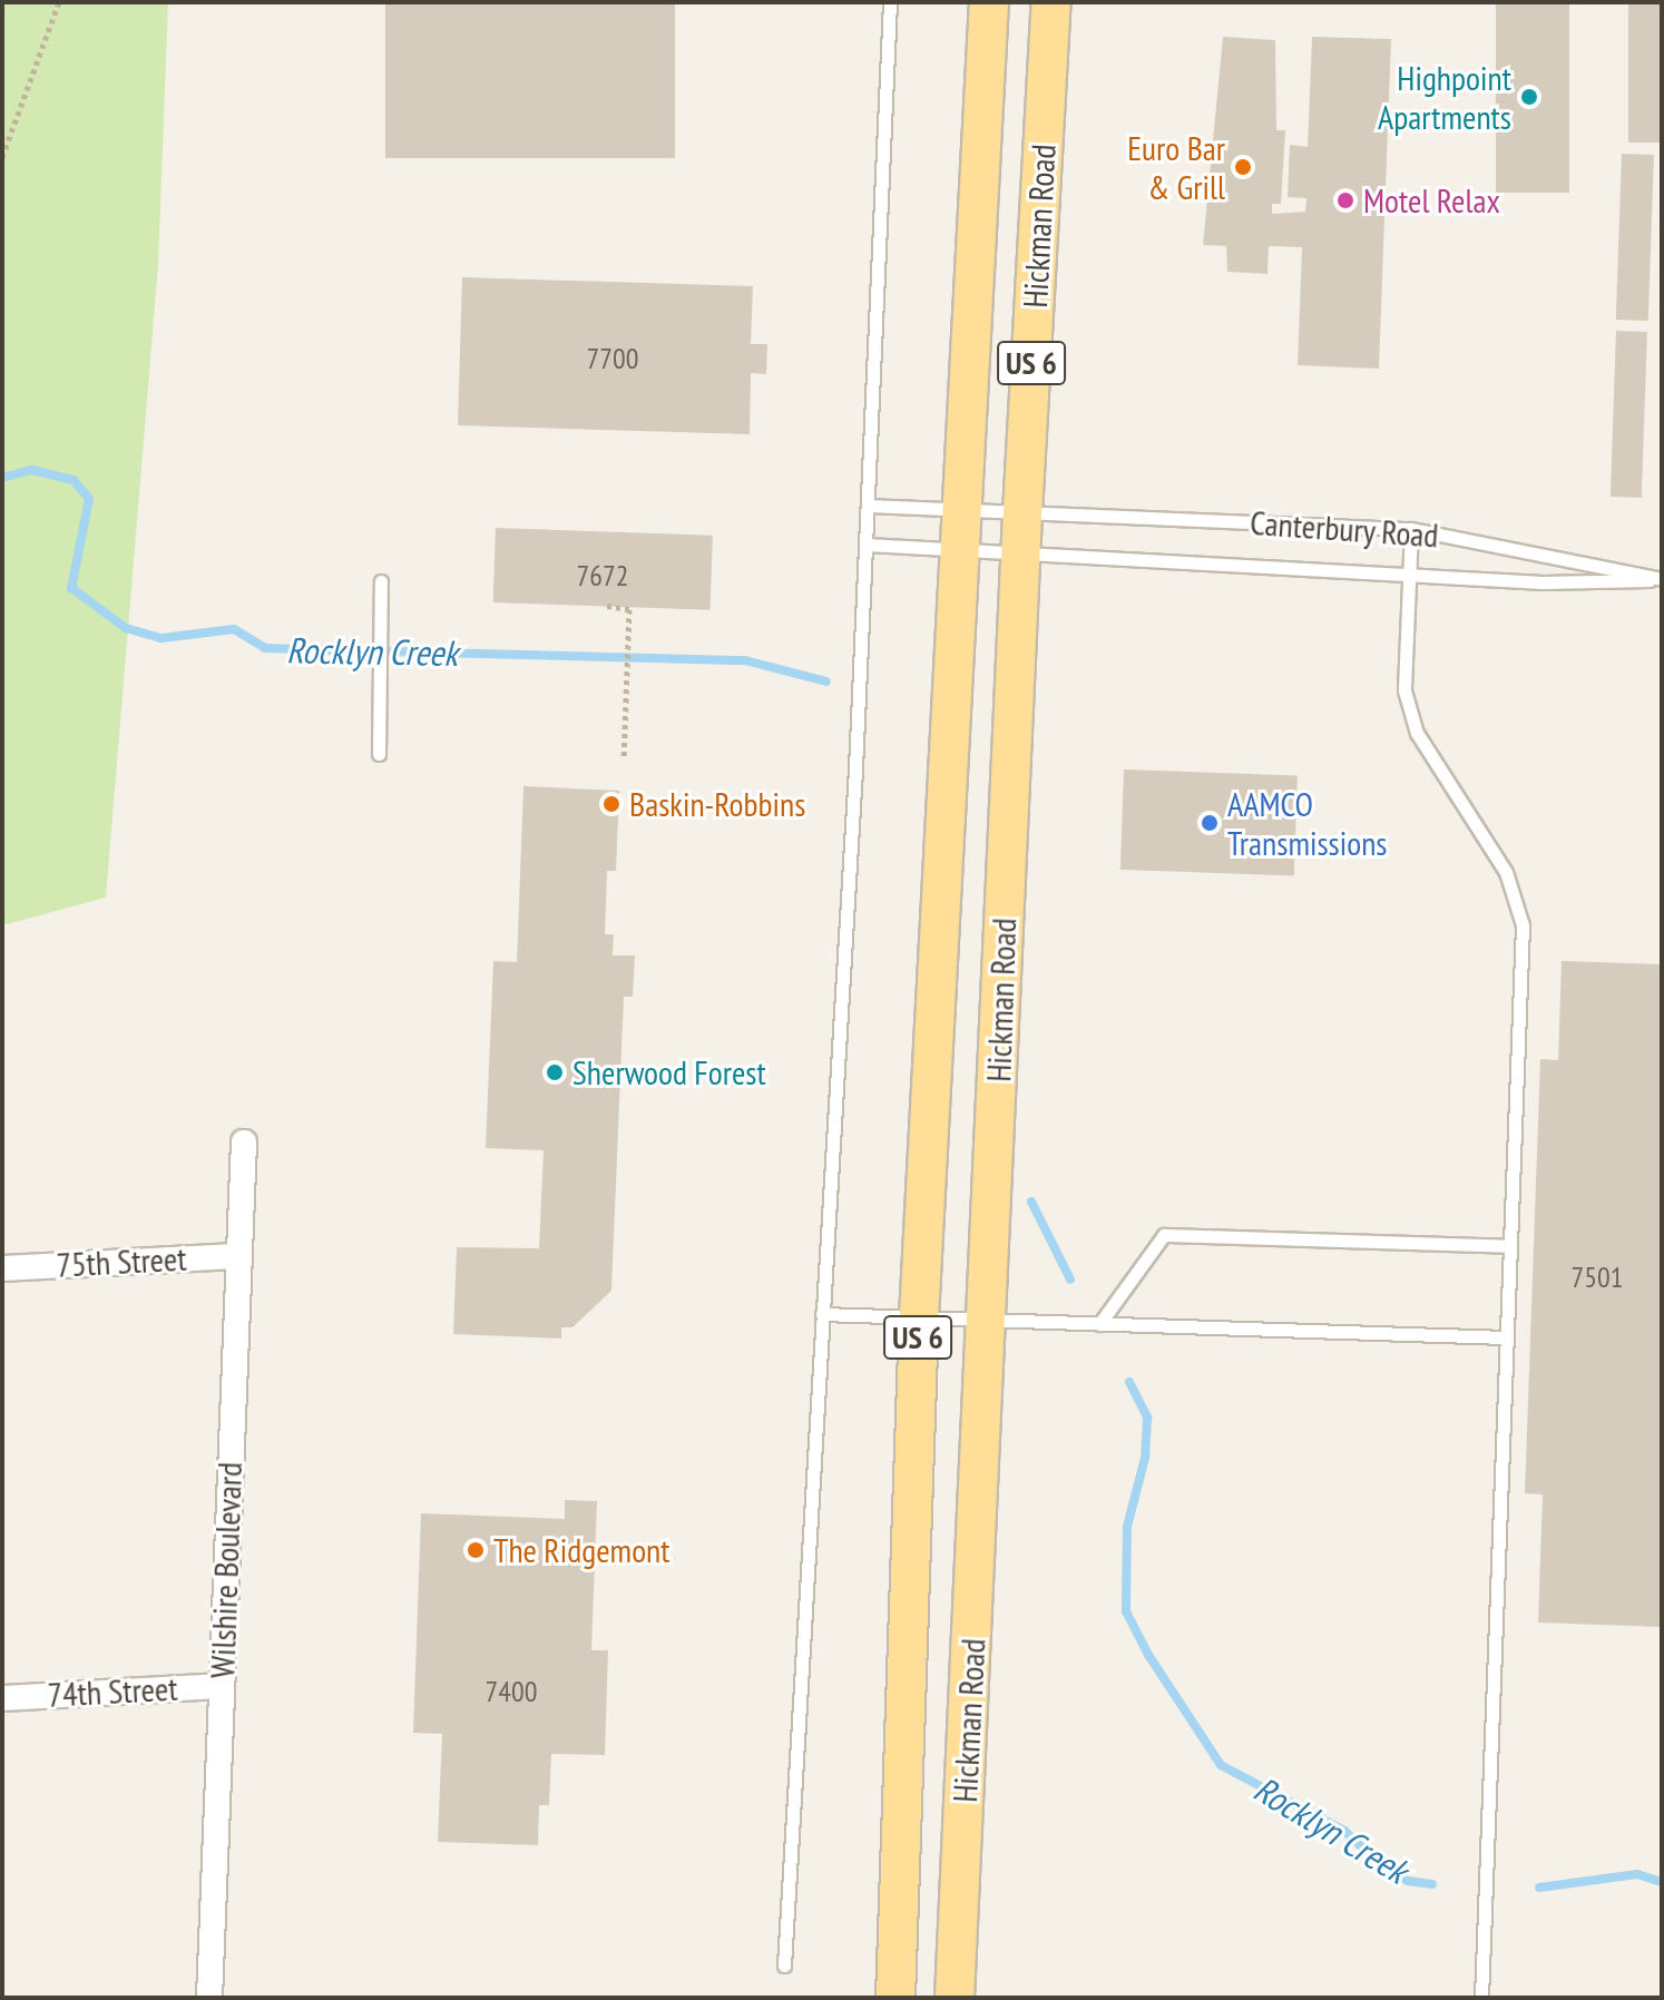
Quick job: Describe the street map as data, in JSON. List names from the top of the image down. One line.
{"streets":{"main road":["Hickman Road","US 6"],"street":["75th Street","Wilshire Boulevard","74th Street"],"lane":["Canterbury Road"]},"crossings":[["Hickman Road","Canterbury Road"],["75th Street","Wilshire Boulevard"],["Wilshire Boulevard","74th Street"]],"water":["Rocklyn Creek"],"places":["Highpoint Apartments","Euro Bar & Grill","Motel Relax","Baskin-Robbins","AAMCO Transmissions","Sherwood Forest","The Ridgemont"],"house_numbers":["7700","7672","7501","7400"]}
